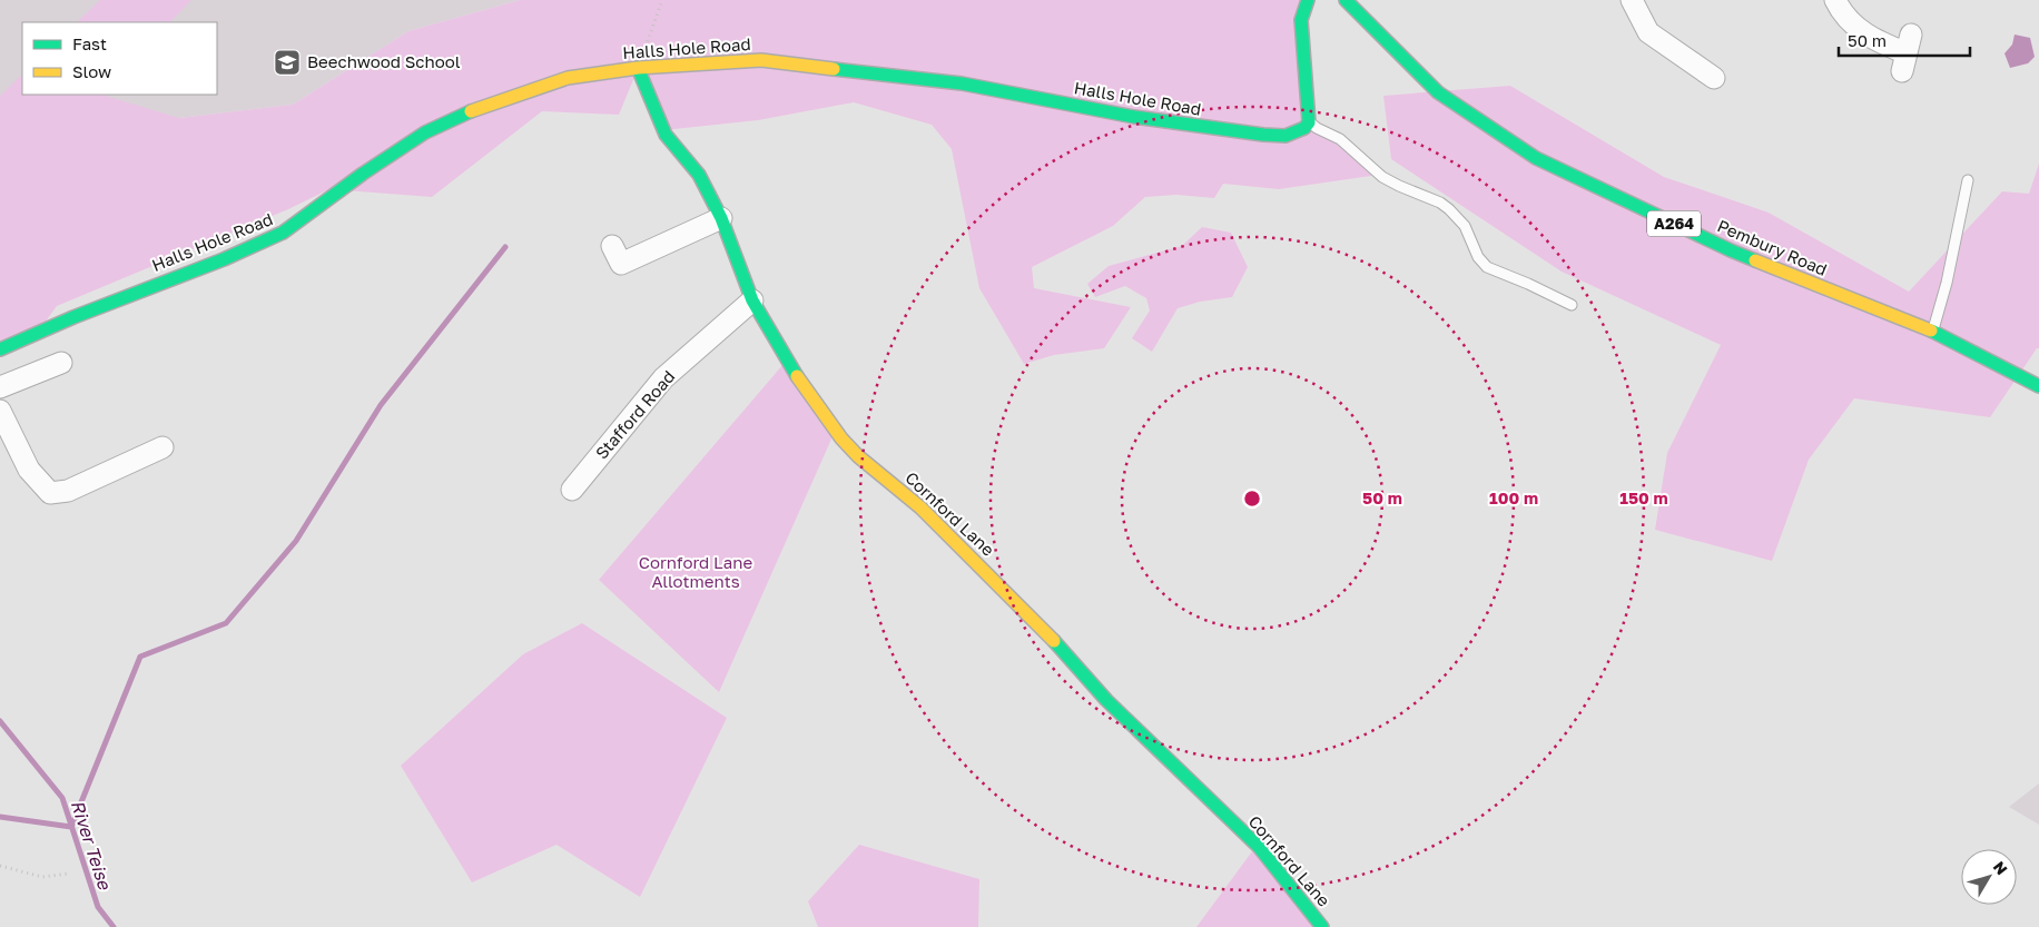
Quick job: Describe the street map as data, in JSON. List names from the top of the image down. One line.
{"streets":{"street":["Halls Hole Road","A264","Pembury Road","Stafford Road","Cornford Lane"]},"crossings":[["Halls Hole Road","Cornford Lane"],["Stafford Road","Cornford Lane"]],"water":["River Teise"],"parks":["Cornford Lane Allotments"],"places":{"school or university":["Beechwood School"]},"legend":["Fast","Slow"],"scale_bar":"50 m","north":"top right","rings":["50 m","100 m","150 m"]}
